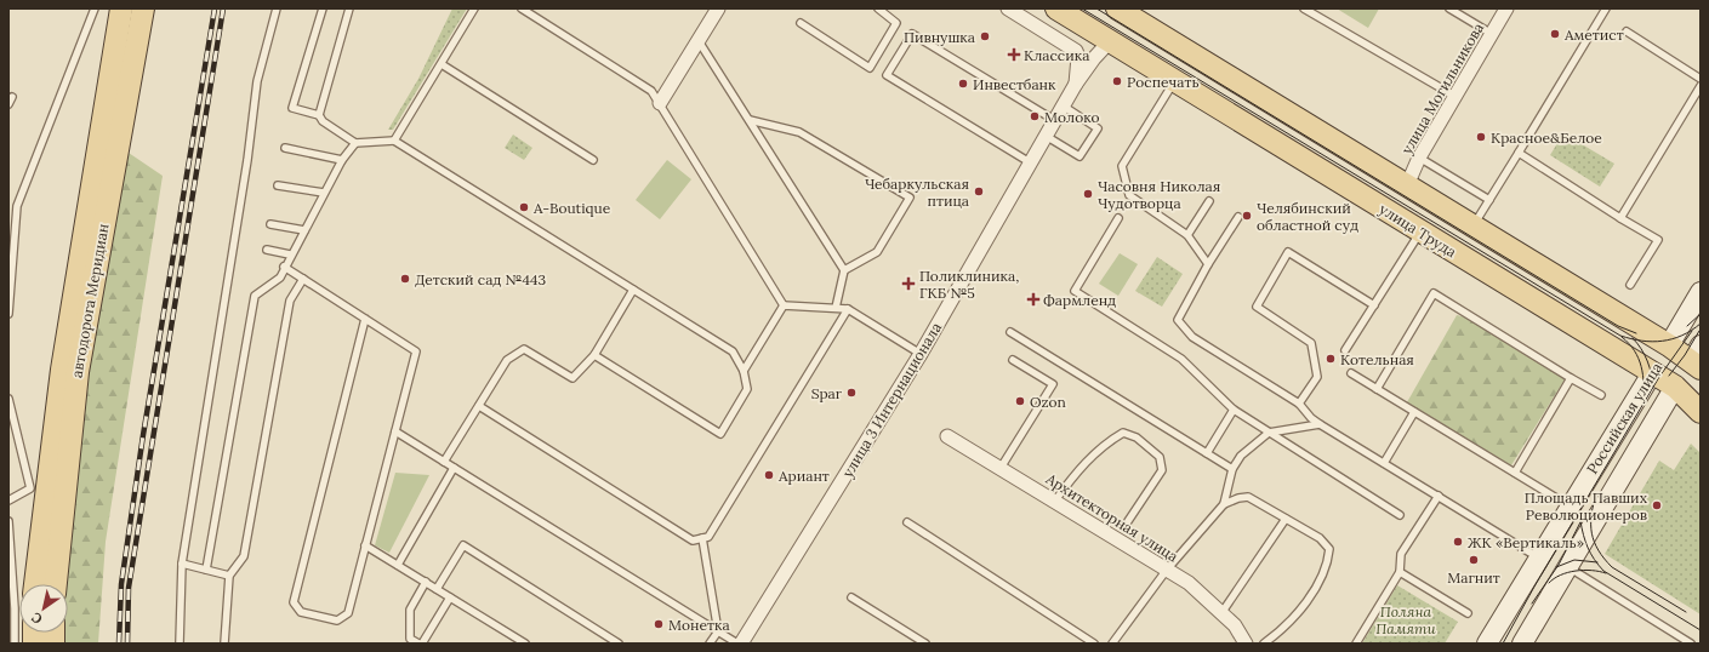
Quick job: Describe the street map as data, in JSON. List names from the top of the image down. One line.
{"streets":{"main road":["улица Труда","автодорога Меридиан","улица 3 Интернационала","Российская улица"],"street":["улица Могильникова","Архитекторная улица"]},"crossings":[["улица Труда","улица 3 Интернационала"],["улица Труда","Российская улица"]],"parks":["Поляна Памяти"],"places":{"other":["Аметист","Пивнушка","Роспечать","Инвестбанк","Молоко","Красное&Белое","Чебаркульская птица","Часовня Николая Чудотворца","A-Boutique","Челябинский областной суд","Детский сад №443","Котельная","Spar","Ozon","Ариант","Площадь Павших Революционеров","ЖК «Вертикаль»","Магнит","Монетка"],"health":["Классика","Поликлиника, ГКБ №5","Фармленд"]},"north":"bottom left"}
